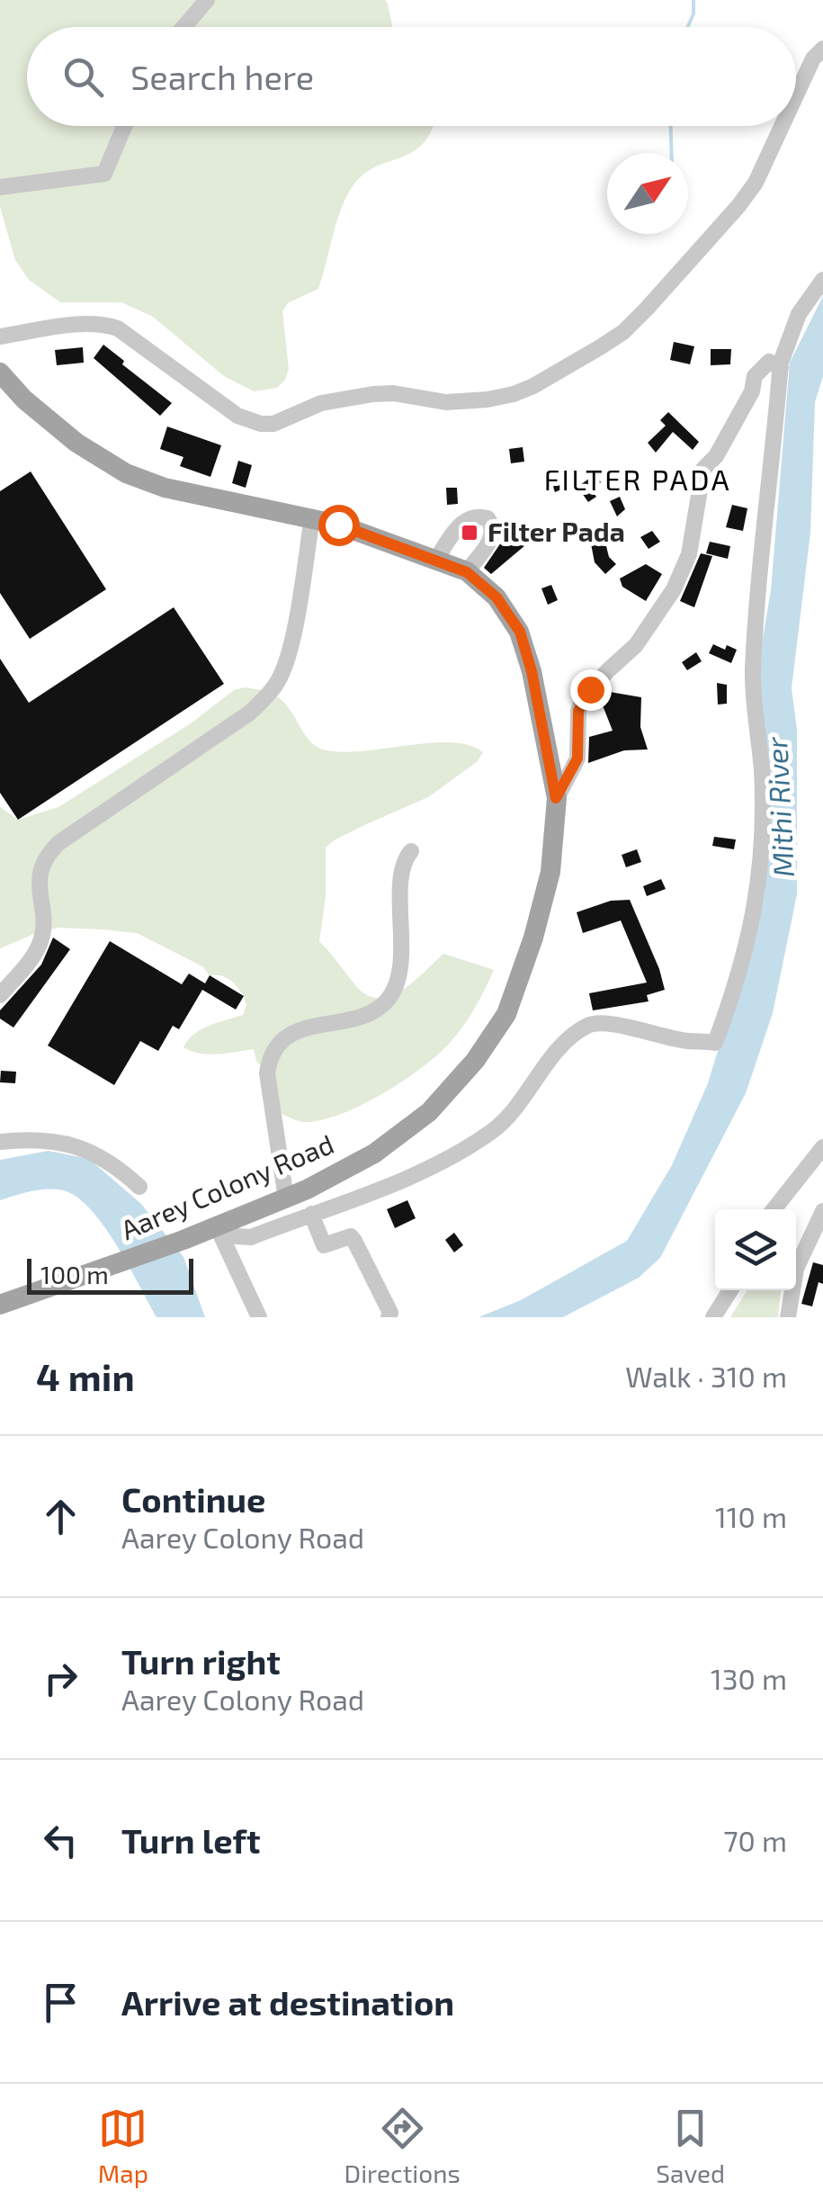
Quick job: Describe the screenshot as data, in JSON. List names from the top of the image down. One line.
{"streets":{"main road":["Aarey Colony Road"]},"districts":["FILTER PADA"],"water":["Mithi River"],"places":{"transit":["Filter Pada"]},"scale_bar":"100 m","north":"top right","page":{"search":"Search here","scale":"100 m","heading":["4 min","Walk · 310 m"],"list":[["Continue","Aarey Colony Road","110 m"],["Turn right","Aarey Colony Road","130 m"],["Turn left","70 m"],"Arrive at destination"],"nav":["Map","Directions","Saved"]}}
